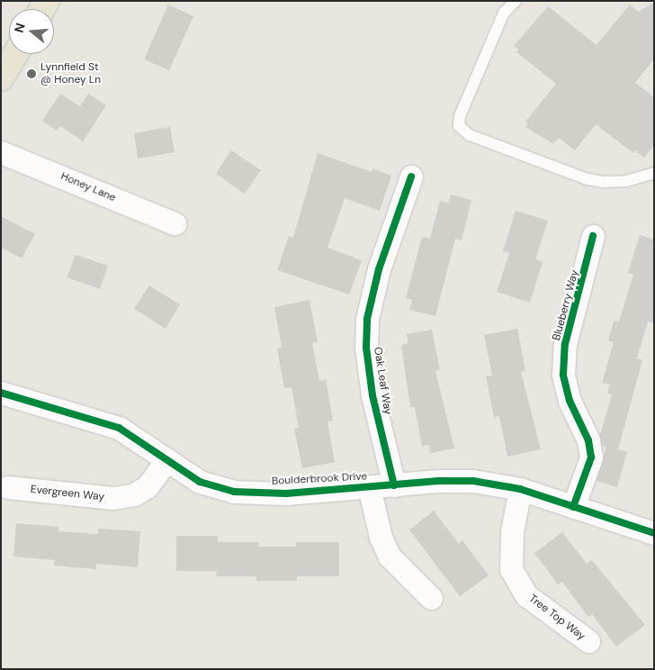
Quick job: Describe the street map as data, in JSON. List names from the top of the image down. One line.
{"streets":{"street":["Honey Lane","Blueberry Way","Oak Leaf Way","Boulderbrook Drive","Evergreen Way","Tree Top Way"]},"crossings":[["Blueberry Way","Boulderbrook Drive"],["Oak Leaf Way","Boulderbrook Drive"],["Boulderbrook Drive","Evergreen Way"],["Boulderbrook Drive","Tree Top Way"]],"places":["Lynnfield St @ Honey Ln"],"north":"left"}
